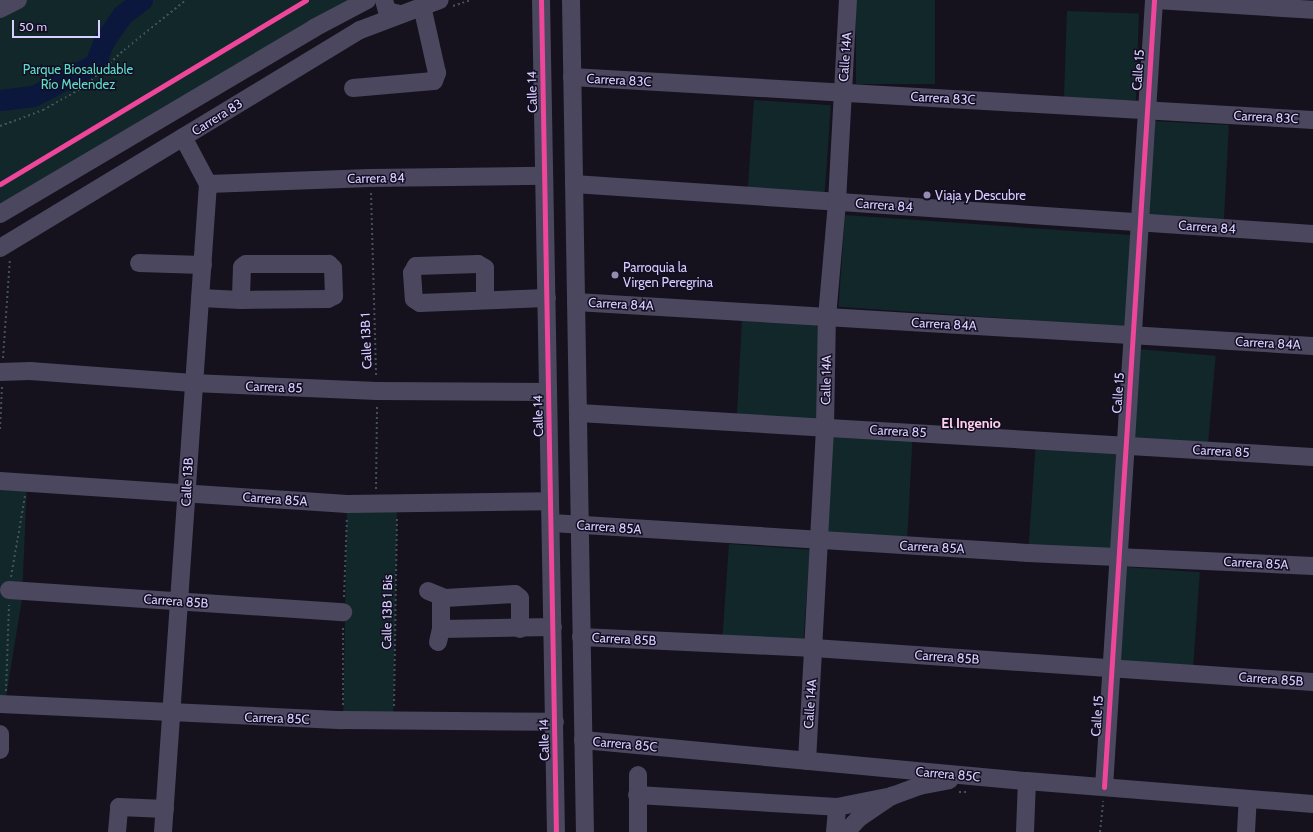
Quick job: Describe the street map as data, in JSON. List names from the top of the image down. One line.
{"streets":{"street":["Calle 14A","Calle 15","Carrera 83C","Calle 14","Carrera 83","Carrera 84","Carrera 84A","Carrera 85","Calle 13B","Carrera 85A","Carrera 85B","Carrera 85C"],"path":["Calle 13B 1","Calle 13B 1 Bis"]},"crossings":[["Calle 14A","Carrera 83C"],["Calle 14A","Carrera 84"],["Calle 14A","Carrera 84A"],["Calle 14A","Carrera 85"],["Calle 14A","Carrera 85A"],["Calle 14A","Carrera 85B"],["Calle 14A","Carrera 85C"],["Calle 15","Carrera 83C"],["Calle 15","Carrera 84"],["Calle 15","Carrera 84A"],["Calle 15","Carrera 85"],["Calle 15","Carrera 85A"],["Calle 15","Carrera 85B"],["Calle 15","Carrera 85C"],["Calle 14","Carrera 84"],["Calle 14","Carrera 85"],["Calle 14","Carrera 85A"],["Calle 14","Carrera 85C"],["Carrera 84","Calle 13B 1"],["Carrera 84","Calle 13B"],["Calle 13B 1","Carrera 85"],["Calle 13B 1","Carrera 85A"],["Carrera 85","Calle 13B"],["Calle 13B","Carrera 85A"],["Calle 13B","Carrera 85B"],["Calle 13B","Carrera 85C"],["Carrera 85A","Calle 13B 1 Bis"],["Calle 13B 1 Bis","Carrera 85C"]],"districts":["El Ingenio"],"parks":["Parque Biosaludable Río Melendez"],"places":["Viaja y Descubre","Parroquia la Virgen Peregrina"],"scale_bar":"50 m"}
